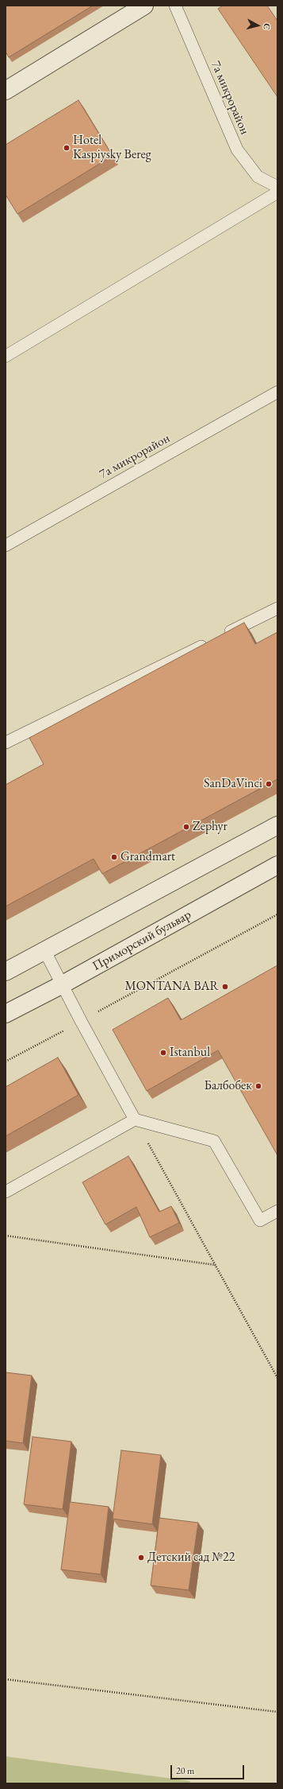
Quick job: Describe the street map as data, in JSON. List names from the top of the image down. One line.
{"streets":{"street":["Приморский бульвар"],"lane":["7а микрорайон"]},"places":["Hotel Kaspiysky Bereg","SanDaVinci","Zephyr","Grandmart","MONTANA BAR","Istanbul","Балбобек","Детский сад №22"],"scale_bar":"20 m","north":"right"}
